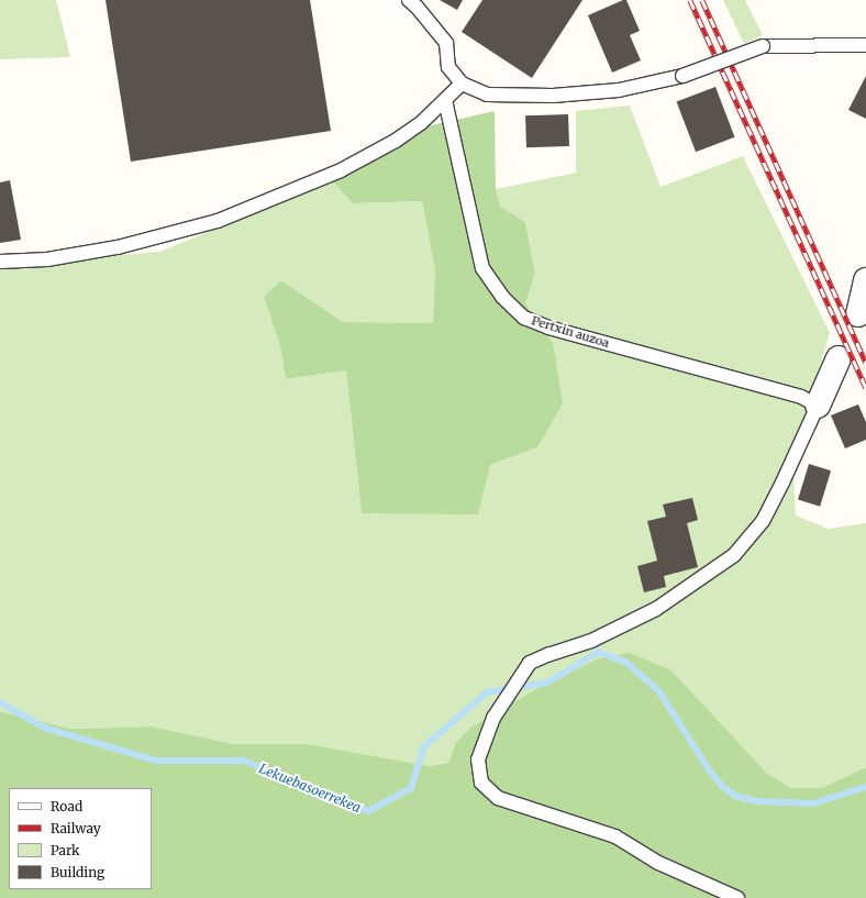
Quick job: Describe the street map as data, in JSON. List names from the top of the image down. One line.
{"streets":{"lane":["Pertxin auzoa"]},"water":["Lekuebasoerrekea"],"legend":["Road","Railway","Park","Building"]}
